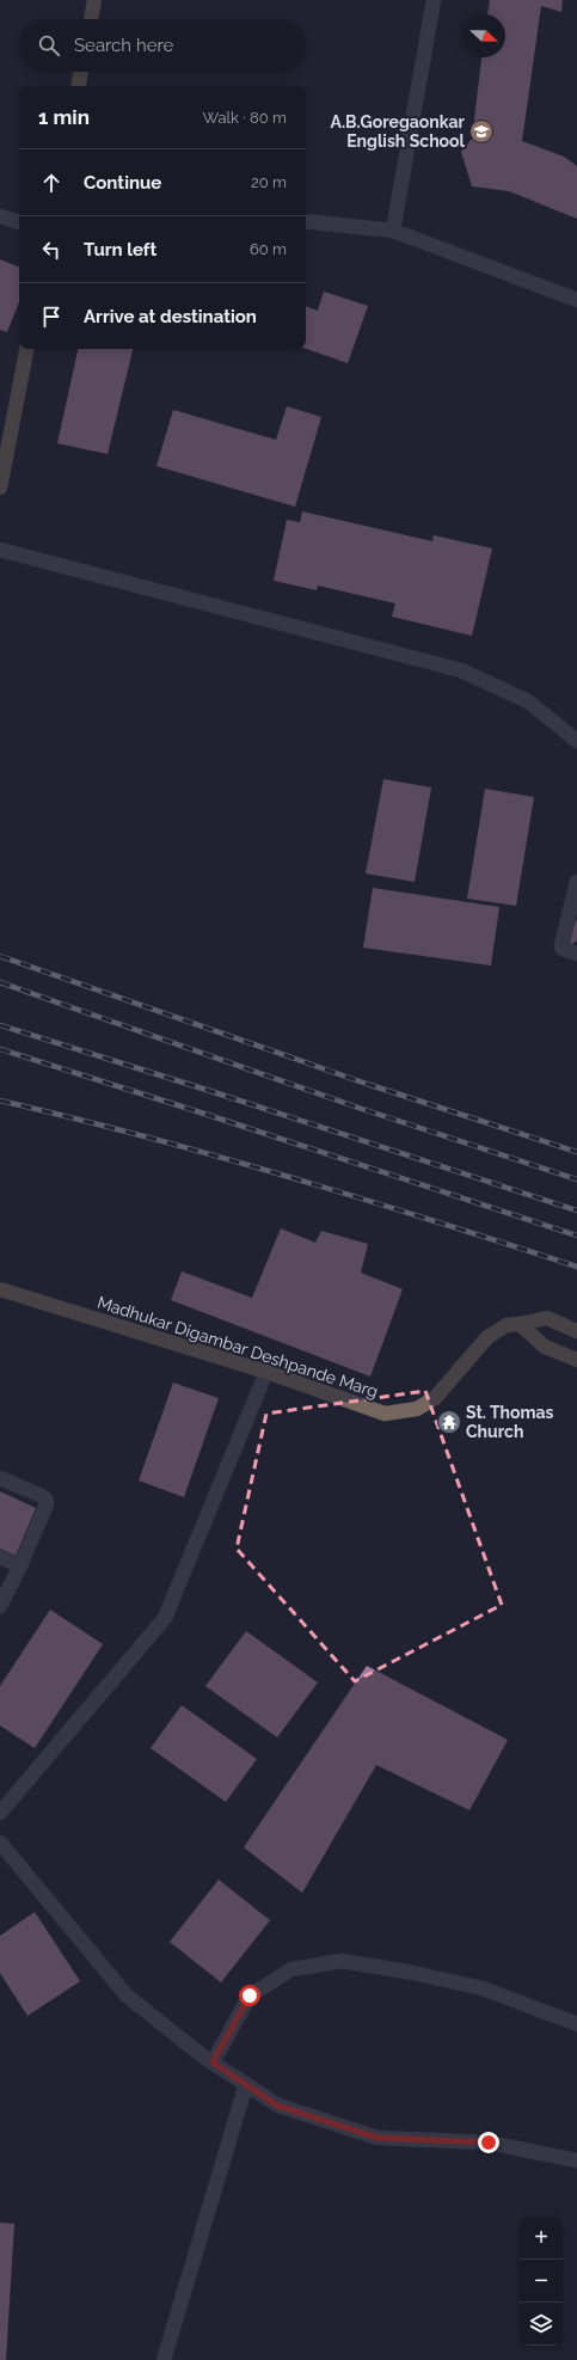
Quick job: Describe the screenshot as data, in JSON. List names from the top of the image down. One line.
{"streets":{"street":["Madhukar Digambar Deshpande Marg"]},"places":{"school or university":["A.B.Goregaonkar English School"],"temple":["St. Thomas Church"]},"north":"right","page":{"search":"Search here","heading":["1 min","Walk · 80 m"],"list":[["Continue","20 m"],["Turn left","60 m"],"Arrive at destination"],"map_buttons":["+","−"]}}
